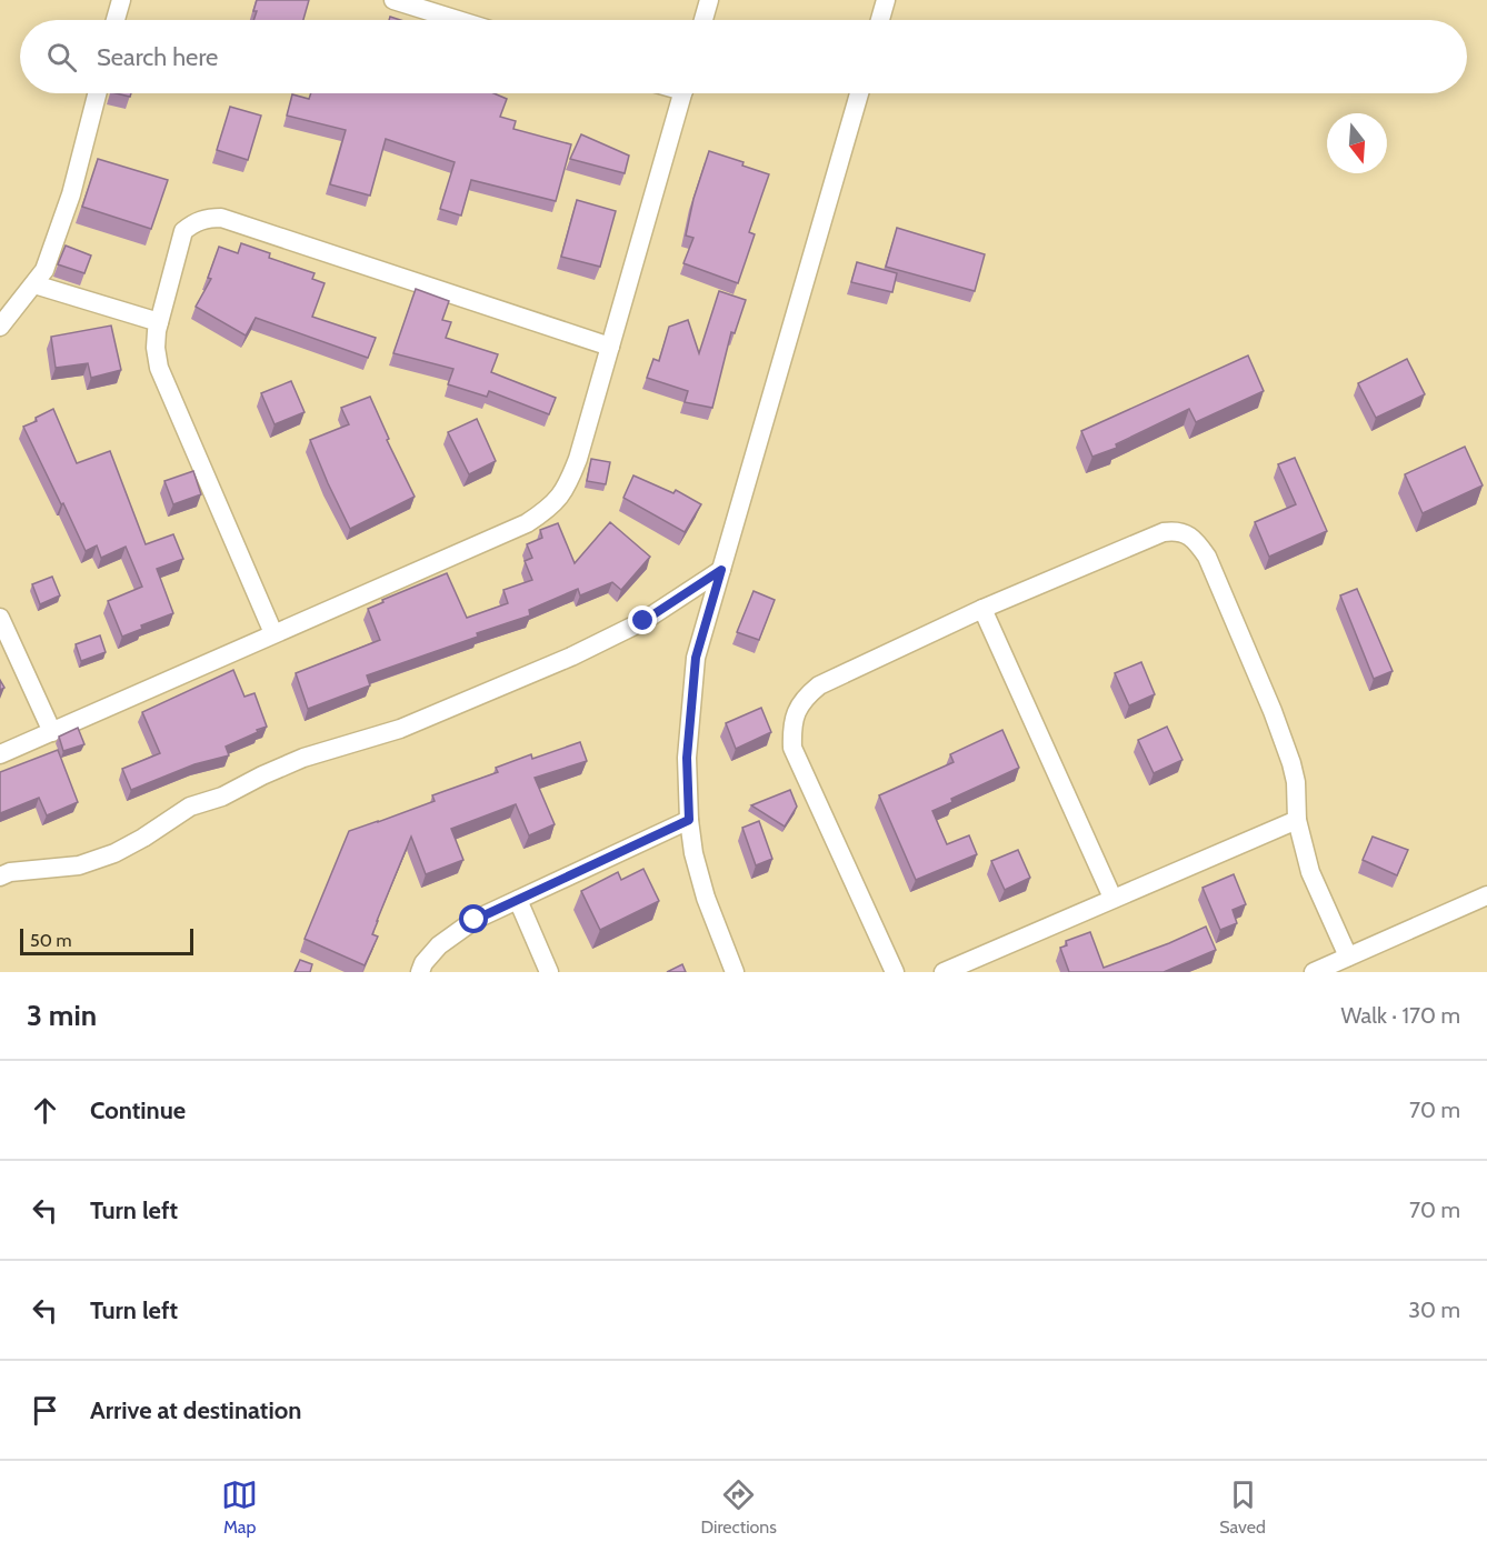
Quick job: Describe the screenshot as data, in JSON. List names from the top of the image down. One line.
{"scale_bar":"50 m","north":"bottom","page":{"search":"Search here","scale":"50 m","heading":["3 min","Walk · 170 m"],"list":[["Continue","70 m"],["Turn left","70 m"],["Turn left","30 m"],"Arrive at destination"],"nav":["Map","Directions","Saved"]}}
